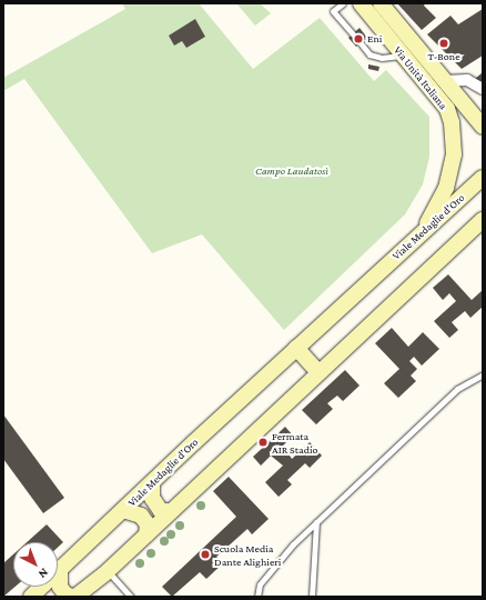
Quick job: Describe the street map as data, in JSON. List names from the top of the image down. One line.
{"streets":{"main road":["Via Unità Italiana","Viale Medaglie d'Oro"]},"crossings":[["Via Unità Italiana","Viale Medaglie d'Oro"]],"parks":["Campo Laudatosì"],"places":["Eni","T-Bone","Fermata AIR Stadio","Scuola Media Dante Alighieri"],"north":"bottom right"}
